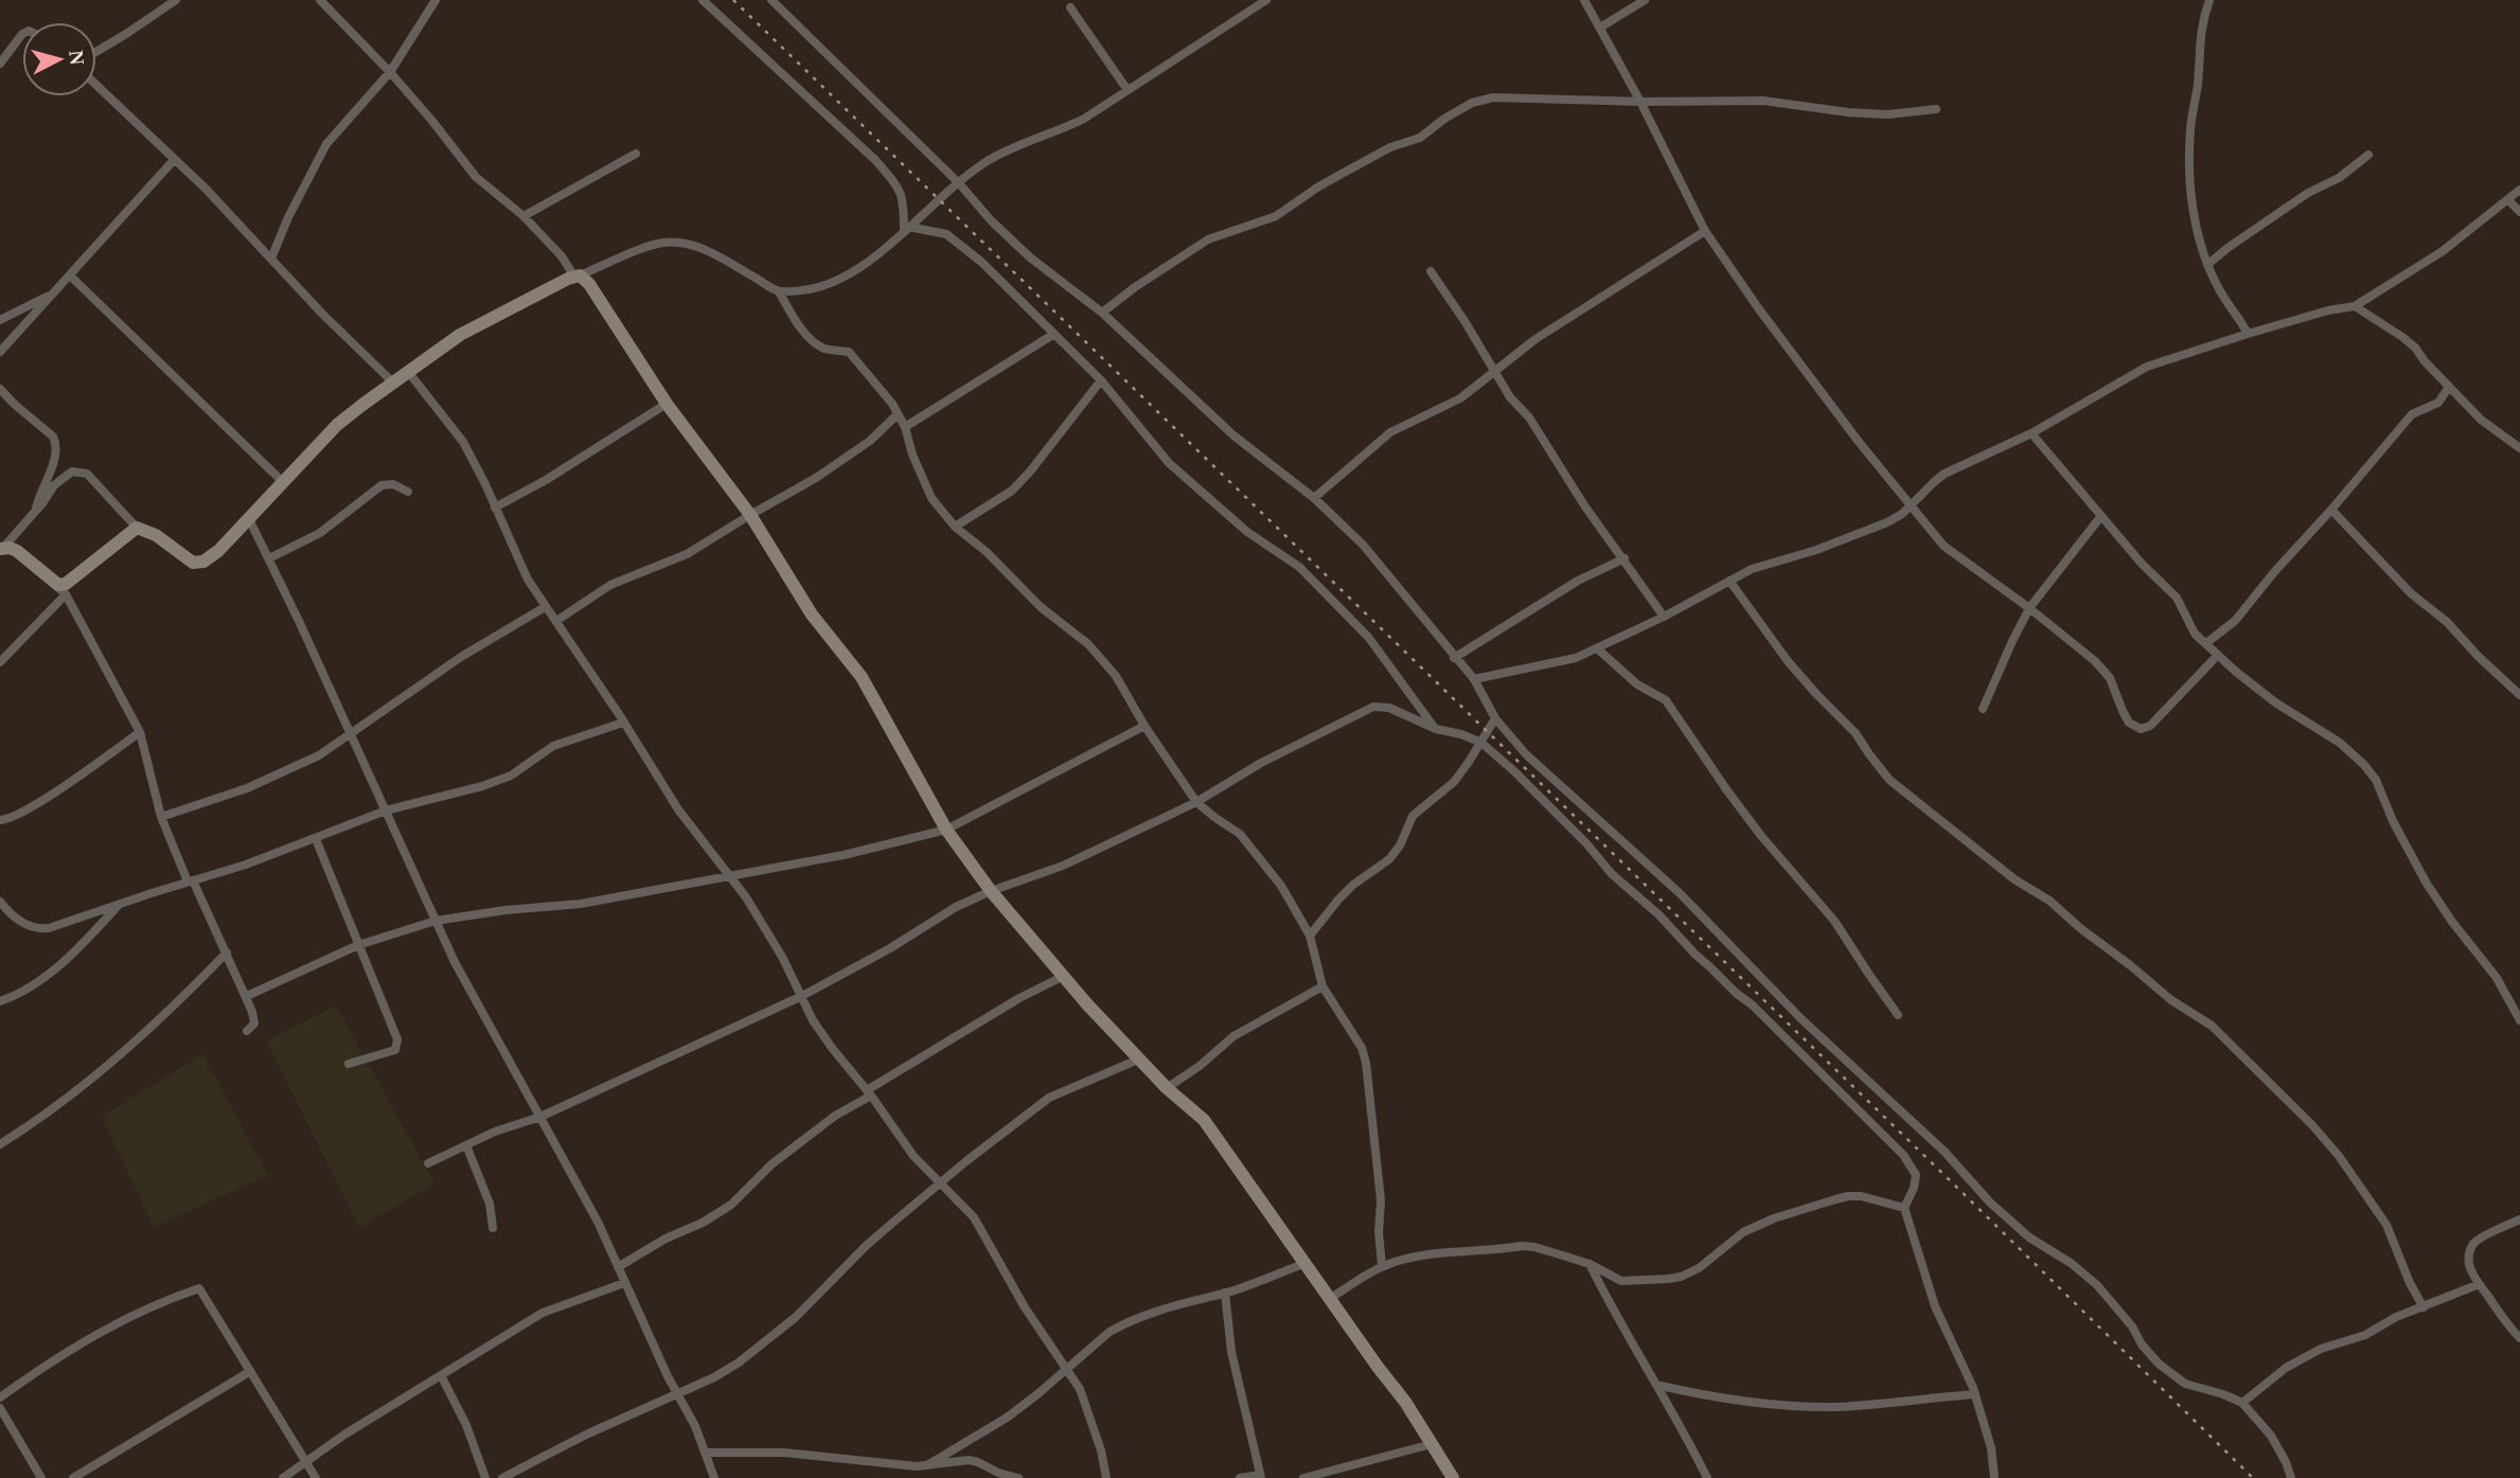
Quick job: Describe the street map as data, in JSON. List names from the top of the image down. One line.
{"north":"right"}
